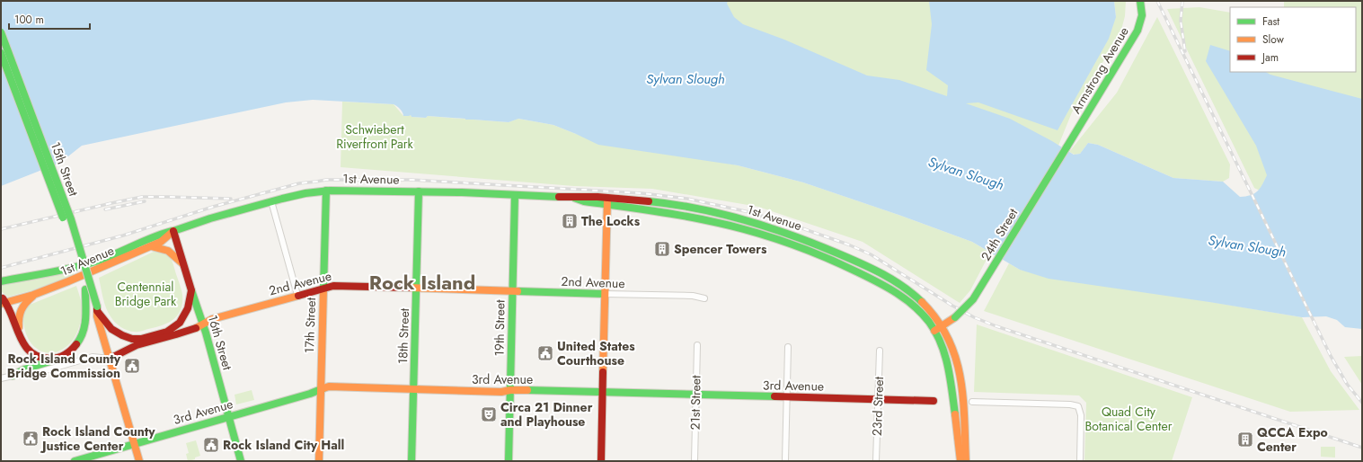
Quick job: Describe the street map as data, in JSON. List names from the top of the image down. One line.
{"streets":{"main road":["Armstrong Avenue","15th Street","1st Avenue","24th Street","2nd Avenue","17th Street","19th Street","18th Street","16th Street","3rd Avenue"],"street":["21st Street","23rd Street"]},"crossings":[["Armstrong Avenue","24th Street"],["15th Street","2nd Avenue"],["15th Street","3rd Avenue"],["1st Avenue","24th Street"],["1st Avenue","17th Street"],["1st Avenue","19th Street"],["1st Avenue","18th Street"],["1st Avenue","16th Street"],["2nd Avenue","17th Street"],["2nd Avenue","19th Street"],["2nd Avenue","18th Street"],["2nd Avenue","16th Street"],["17th Street","3rd Avenue"],["19th Street","3rd Avenue"],["18th Street","3rd Avenue"],["16th Street","3rd Avenue"],["3rd Avenue","21st Street"],["3rd Avenue","23rd Street"]],"districts":["Rock Island"],"water":["Sylvan Slough"],"parks":["Schwiebert Riverfront Park","Centennial Bridge Park","Quad City Botanical Center"],"places":{"building":["The Locks","Spencer Towers","QCCA Expo Center"],"public building":["United States Courthouse","Rock Island County Bridge Commission","Rock Island County Justice Center","Rock Island City Hall"],"theatre":["Circa 21 Dinner and Playhouse"]},"legend":["Fast","Slow","Jam"],"scale_bar":"100 m"}
